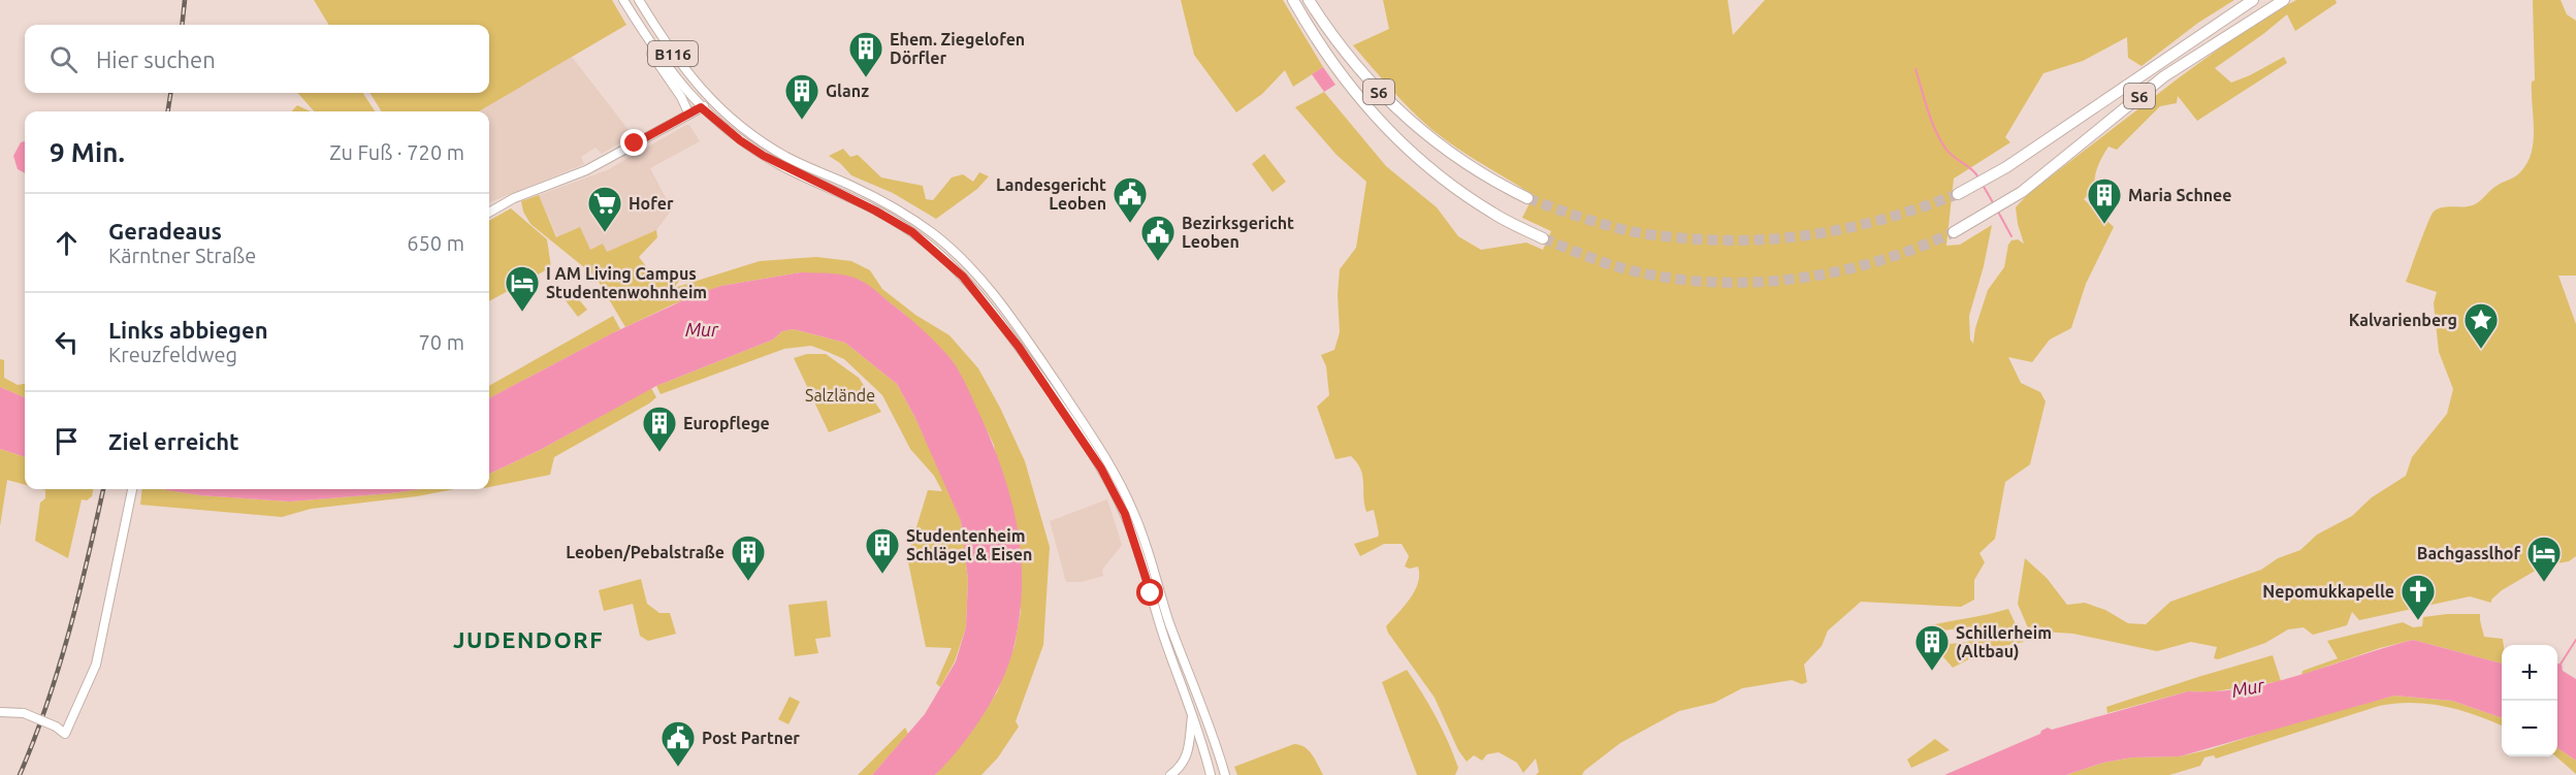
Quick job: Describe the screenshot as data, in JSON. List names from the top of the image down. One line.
{"streets":{"highway":["S6"],"main road":["B116"]},"districts":["JUDENDORF"],"water":["Mur"],"parks":["Salzlände"],"places":{"building":["Ehem. Ziegelofen Dörfler","Glanz","Maria Schnee","Europflege","Studentenheim Schlägel & Eisen","Leoben/Pebalstraße","Schillerheim (Altbau)"],"public building":["Landesgericht Leoben","Bezirksgericht Leoben","Post Partner"],"supermarket":["Hofer"],"hotel":["I AM Living Campus Studentenwohnheim","Bachgasslhof"],"place":["Kalvarienberg"],"church":["Nepomukkapelle"]},"page":{"search":"Hier suchen","heading":["9 Min.","Zu Fuß · 720 m"],"list":[["Geradeaus","Kärntner Straße","650 m"],["Links abbiegen","Kreuzfeldweg","70 m"],"Ziel erreicht"],"map_buttons":["+","−"]}}
